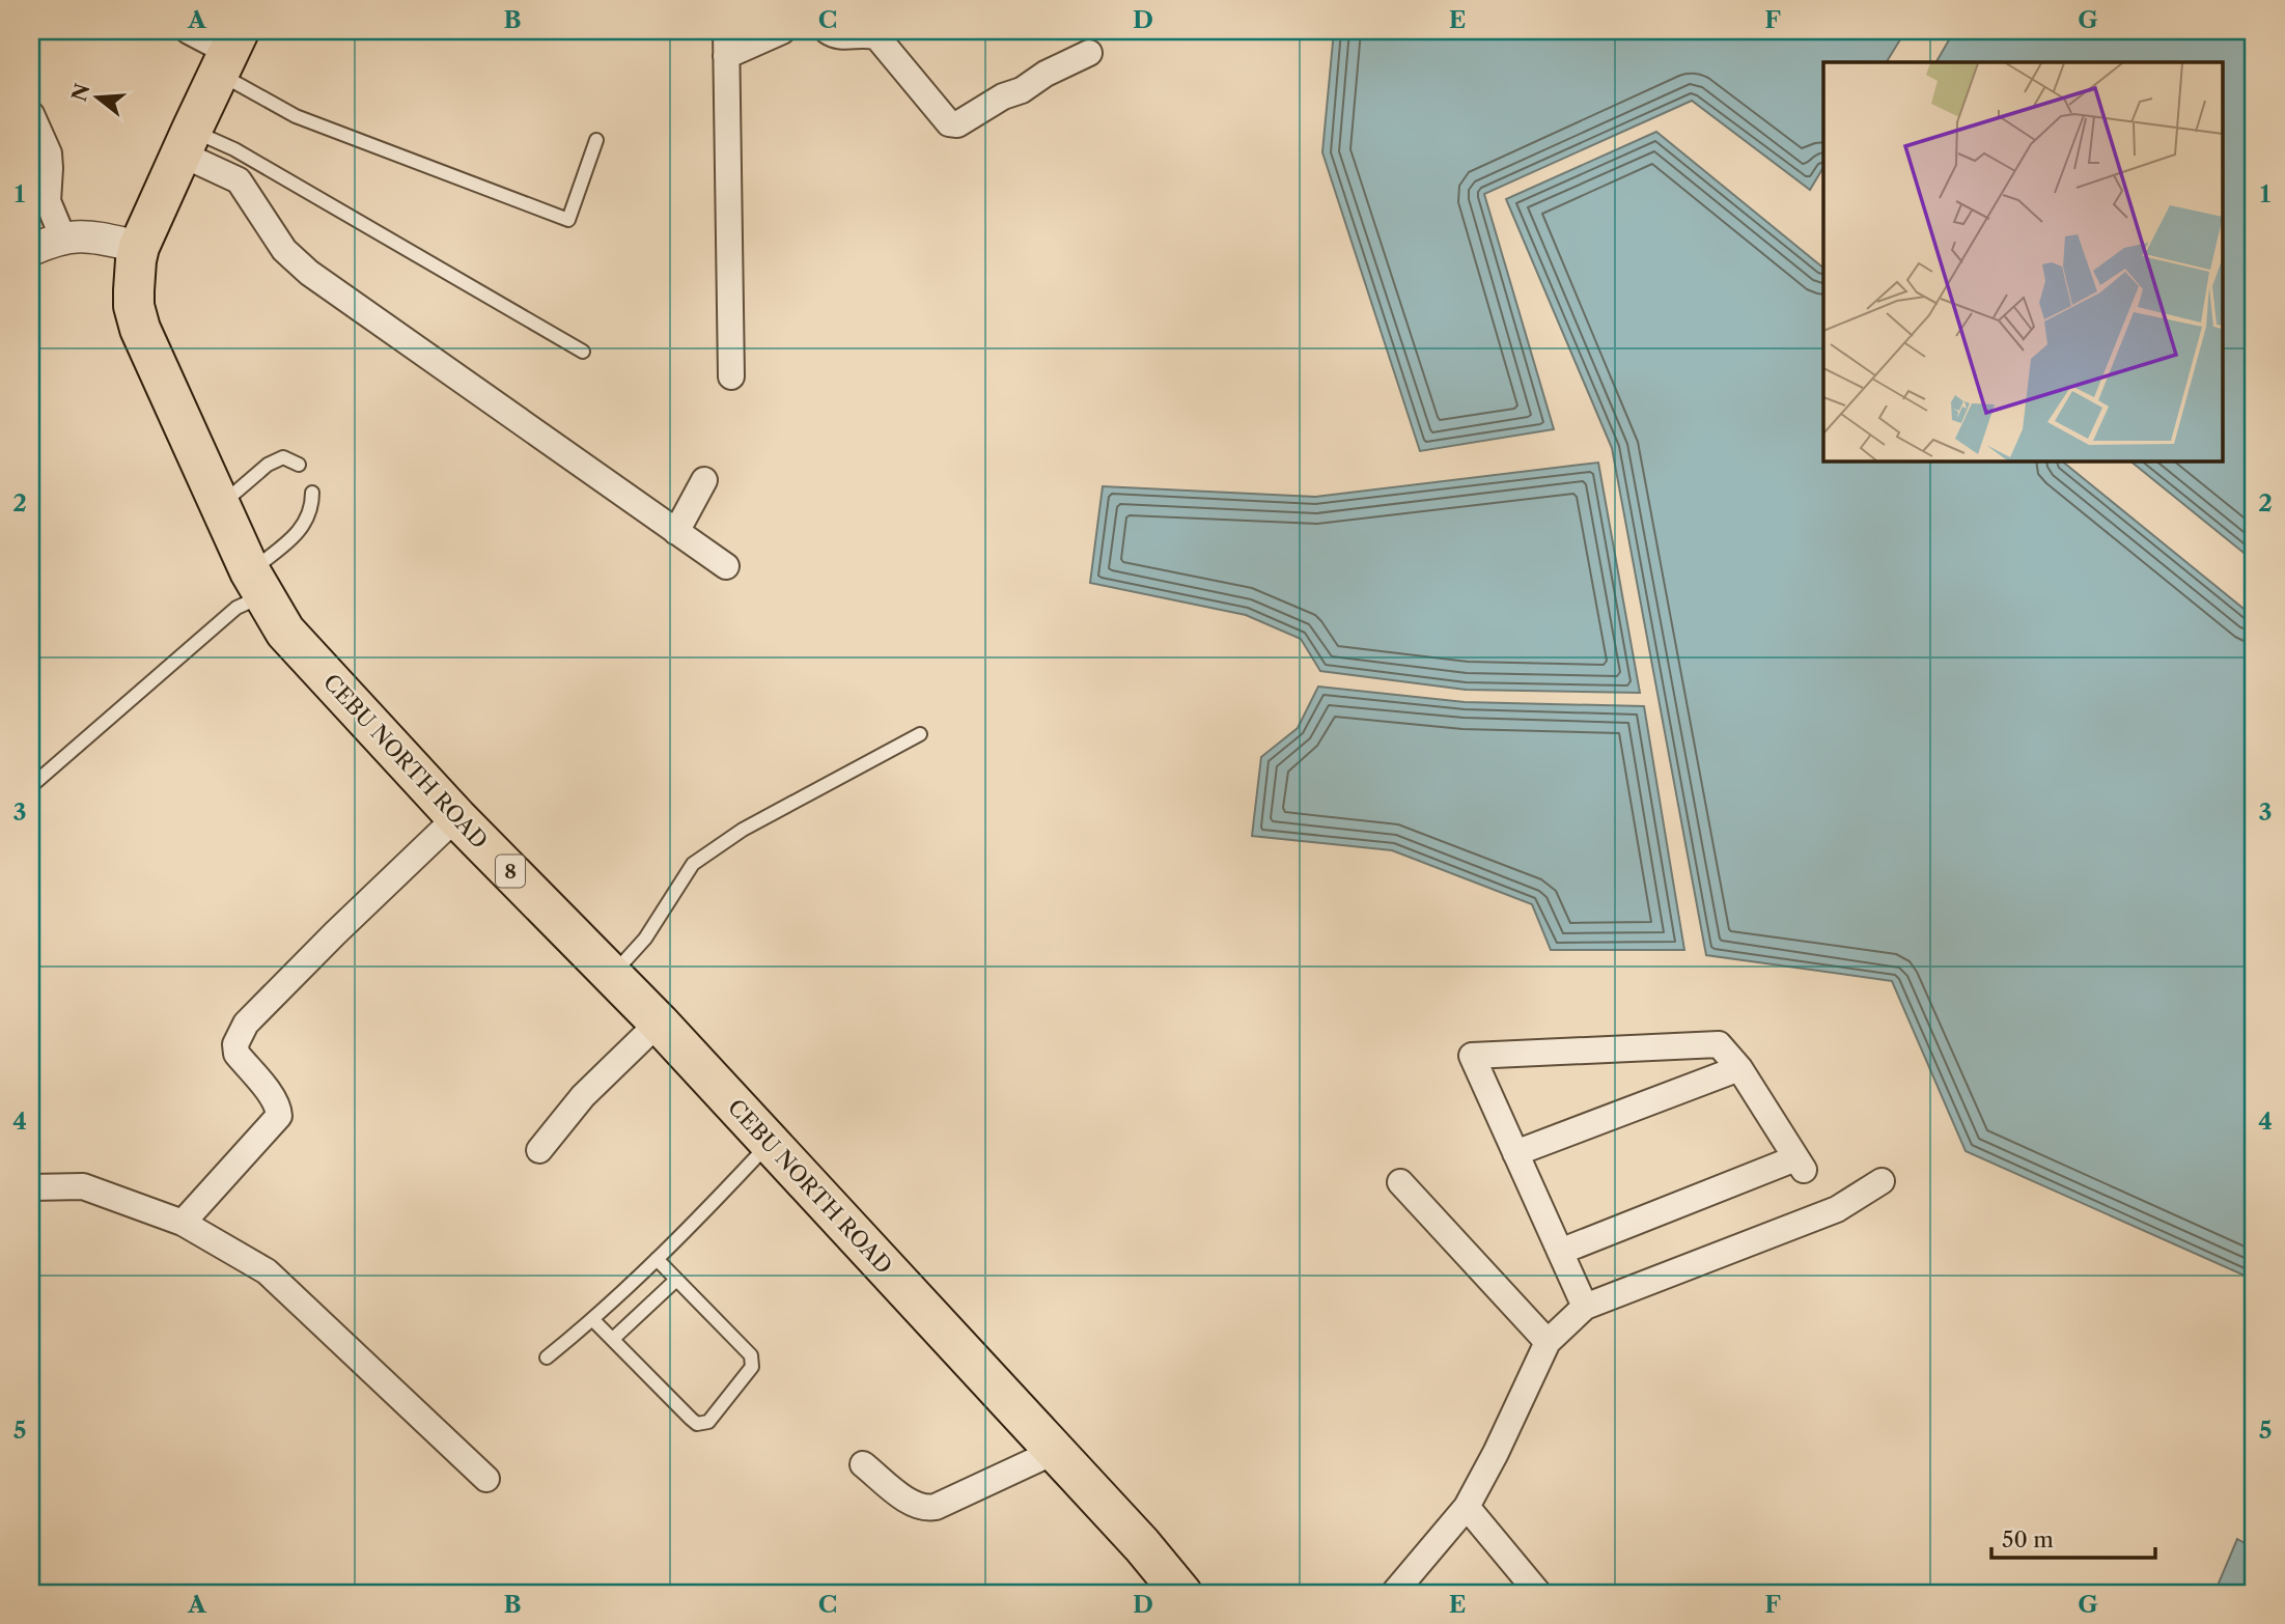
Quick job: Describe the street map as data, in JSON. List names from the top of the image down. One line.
{"streets":{"main road":["CEBU NORTH ROAD","8"]},"scale_bar":"50 m","north":"left","grid":{"columns":["A","B","C","D","E","F","G"],"rows":["1","2","3","4","5"]}}
